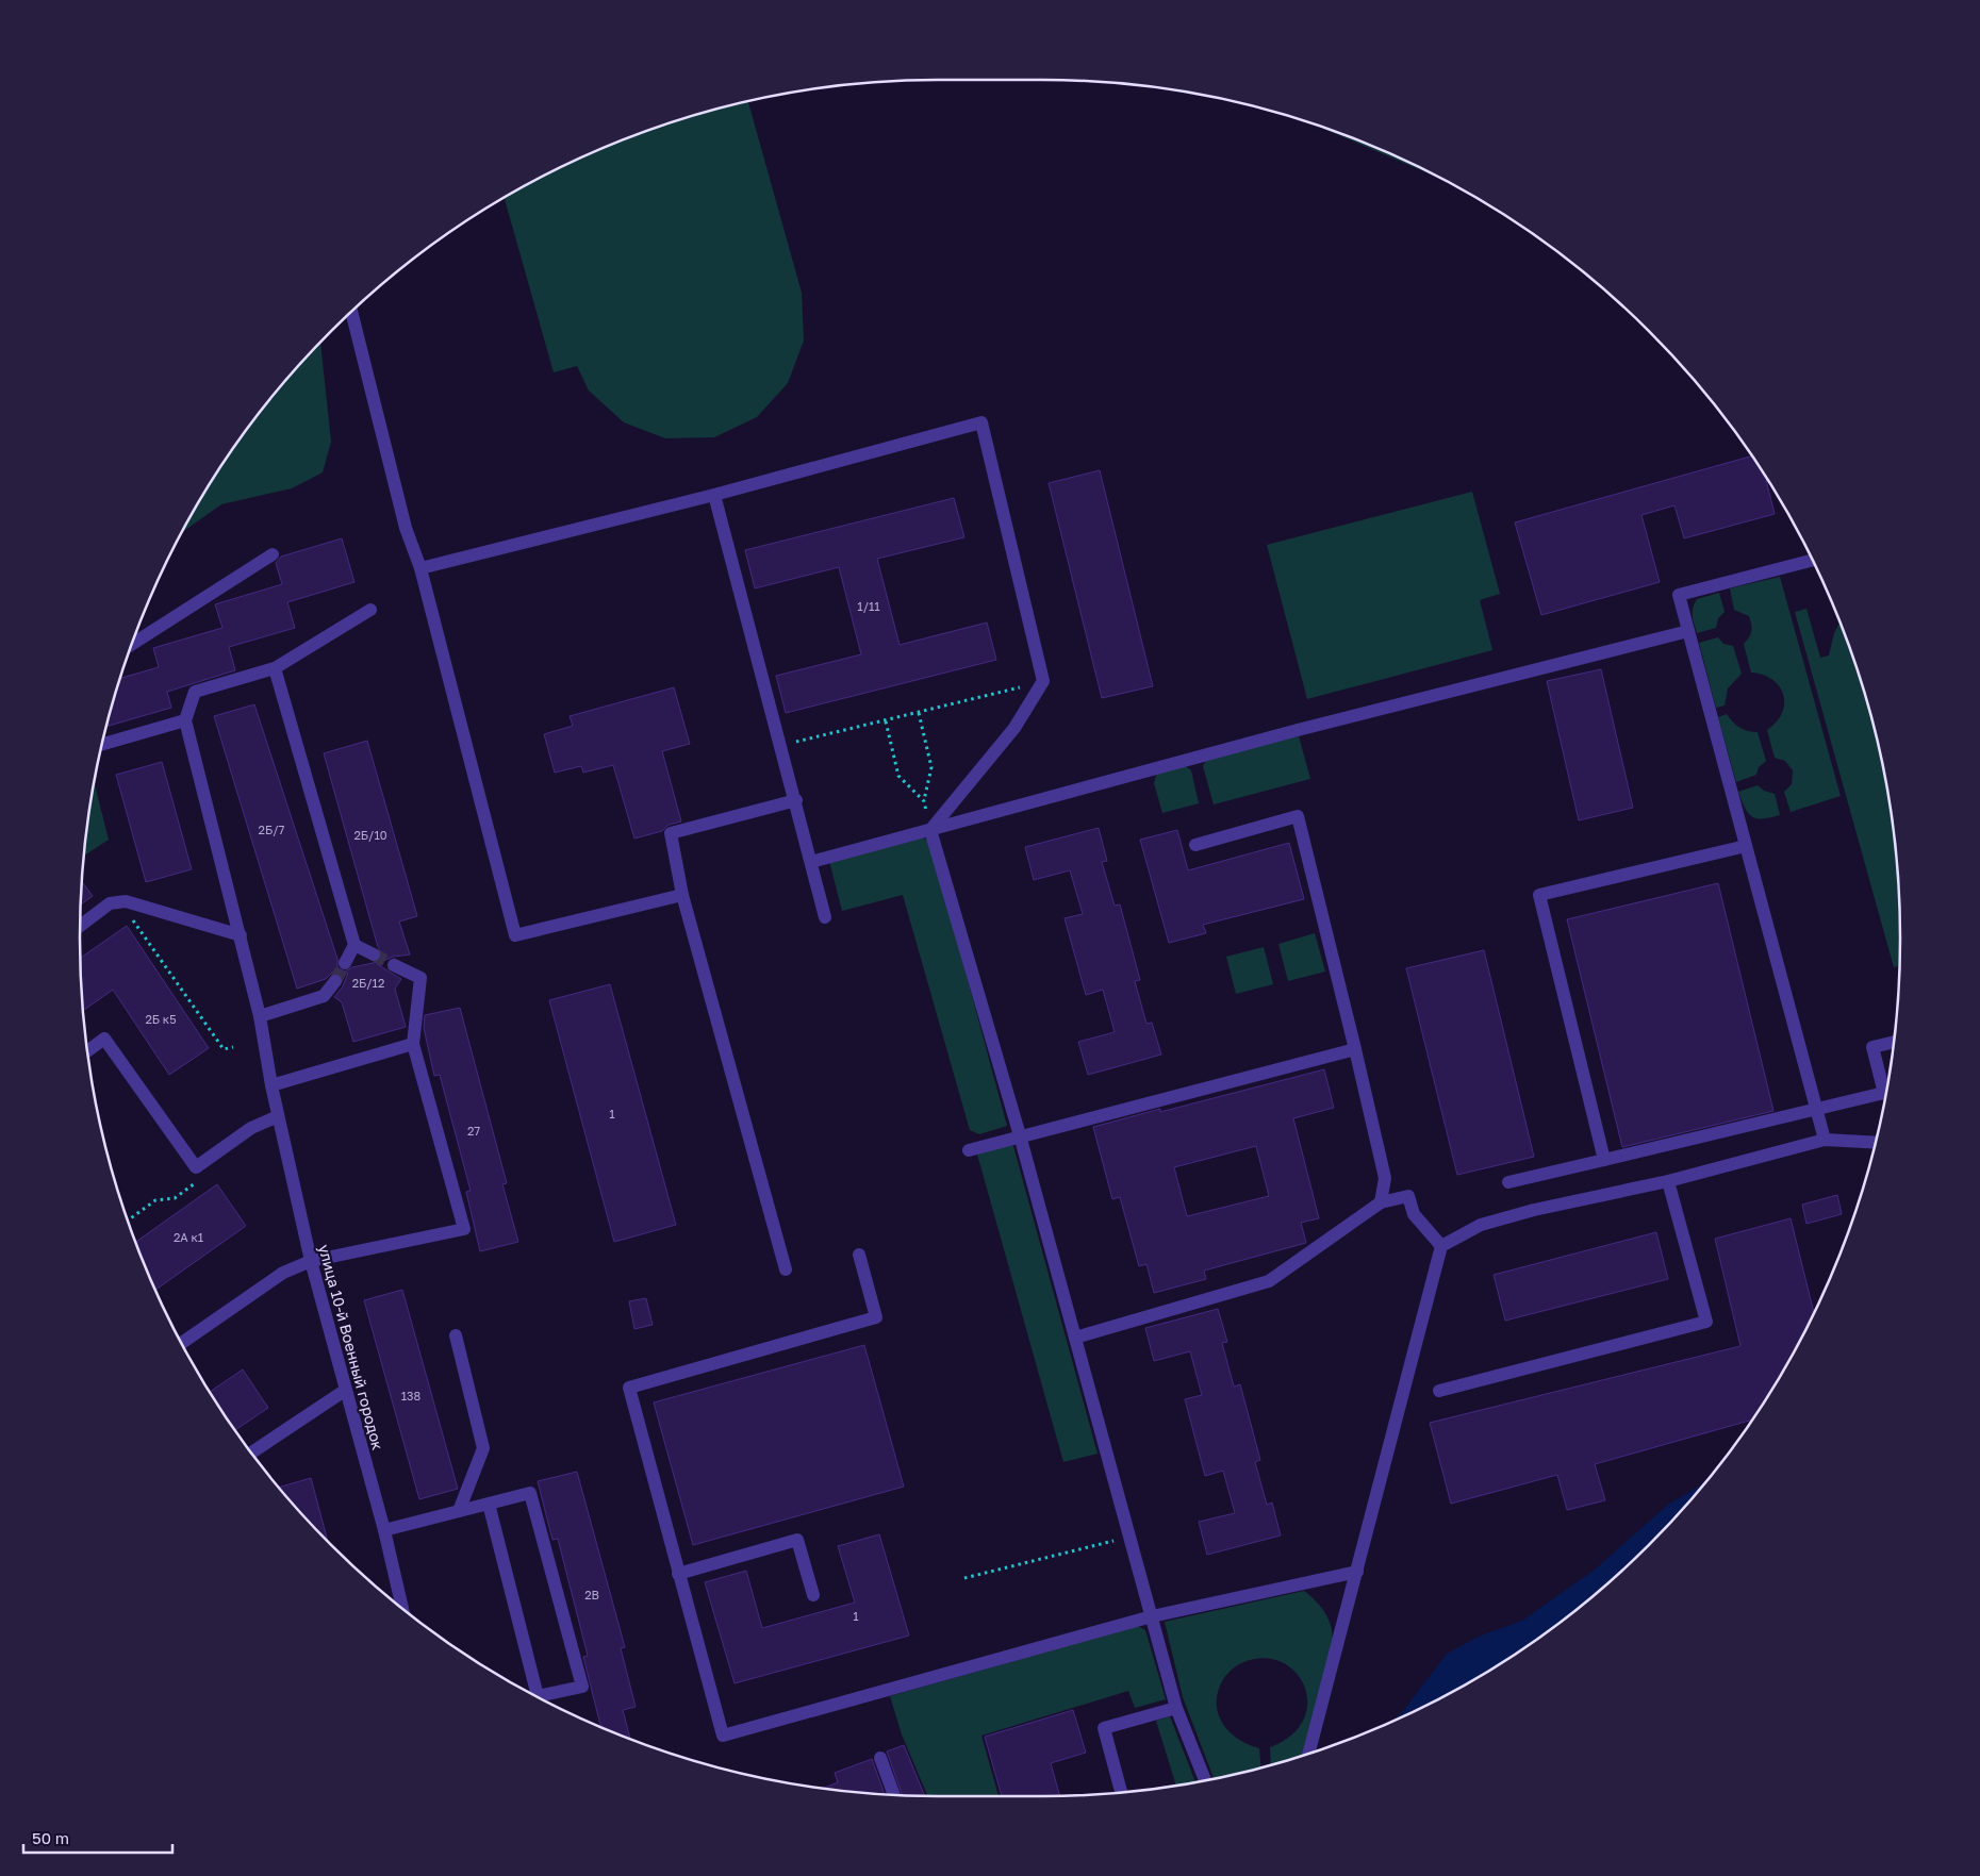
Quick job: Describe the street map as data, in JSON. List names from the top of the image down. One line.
{"streets":{"street":["улица 10-й Военный городок"]},"house_numbers":["1/11","2Б/7","2Б/10","2Б/12","2Б к5","1","27","2А к1","138","2В","1"],"scale_bar":"50 m"}
